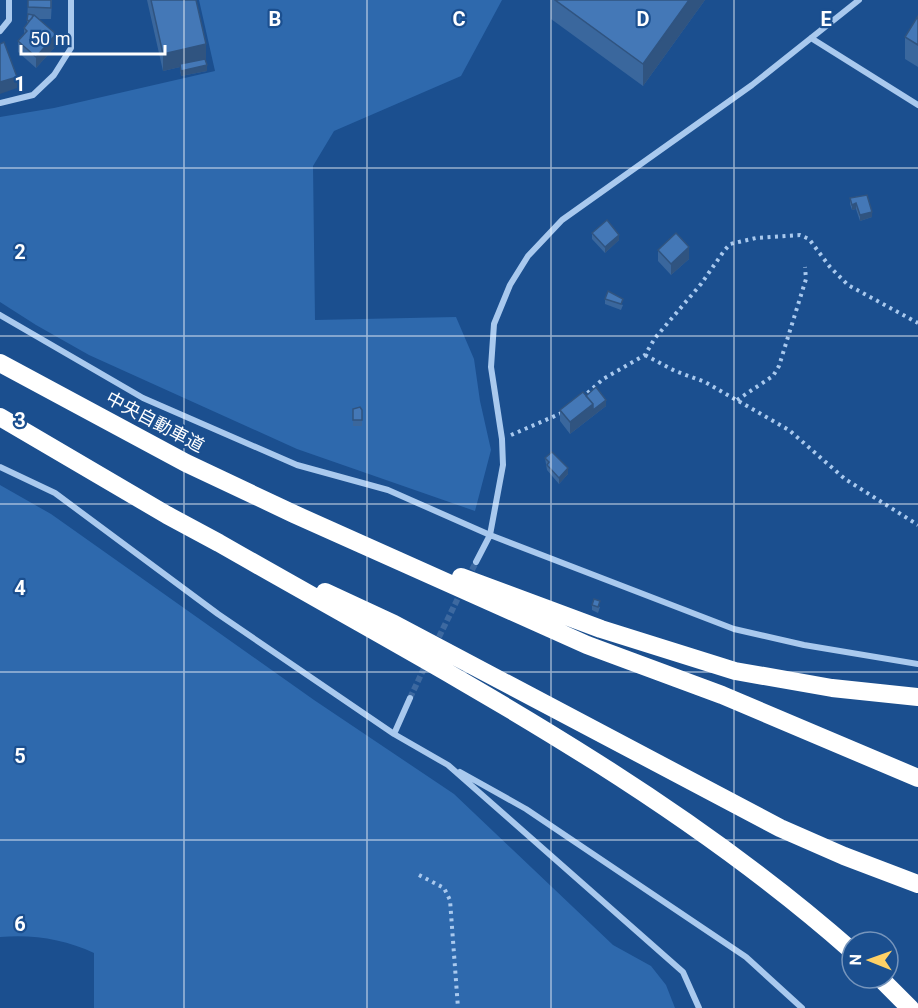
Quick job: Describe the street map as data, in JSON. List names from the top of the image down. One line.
{"streets":{"highway":["中央自動車道"]},"scale_bar":"50 m","north":"left","grid":{"columns":["B","C","D","E"],"rows":["1","2","3","4","5","6"]}}
